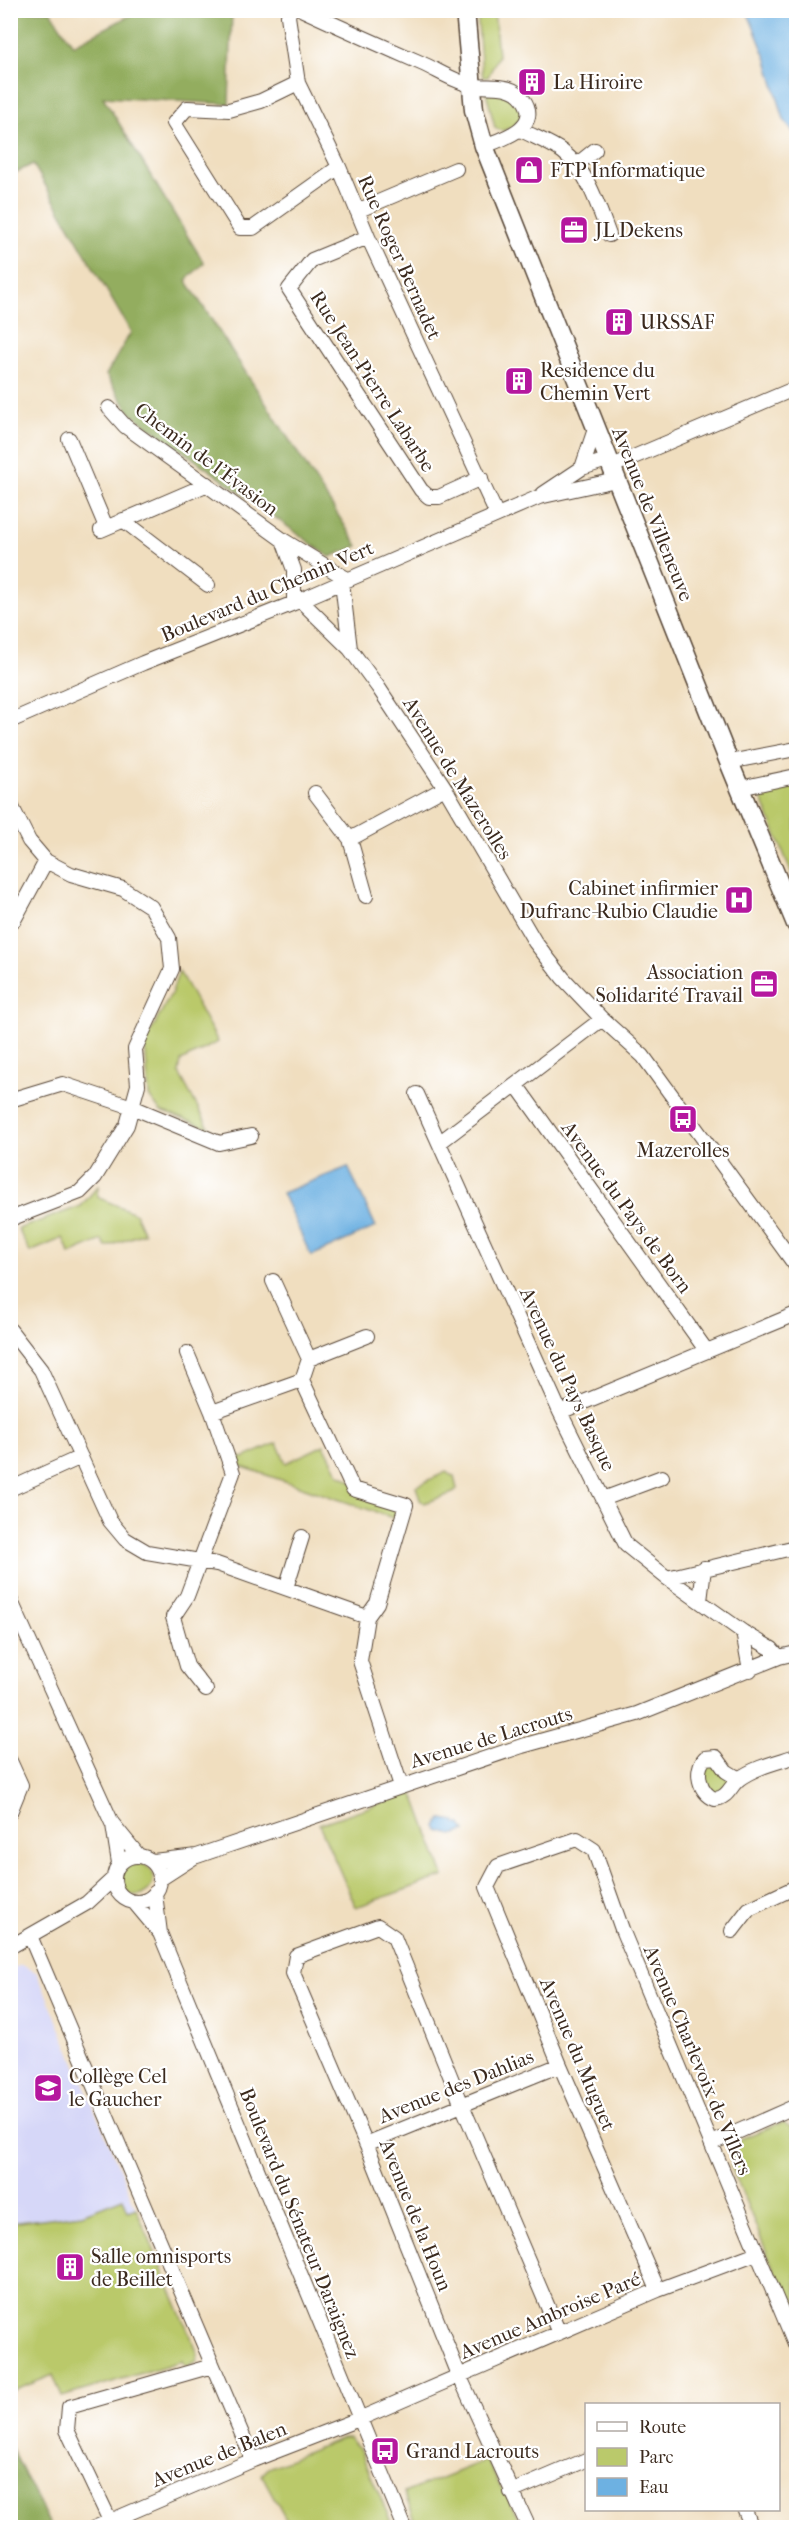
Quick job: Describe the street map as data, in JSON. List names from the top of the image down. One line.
{"streets":{"main road":["Avenue de Villeneuve"],"street":["Rue Roger Bernadet","Rue Jean-Pierre Labarbe","Chemin de l'Évasion","Boulevard du Chemin Vert","Avenue de Mazerolles","Avenue du Pays de Born","Avenue du Pays Basque","Avenue de Lacrouts","Avenue du Muguet","Avenue Charlevoix de Villers","Avenue des Dahlias","Avenue de la Houn","Boulevard du Sénateur Daraignez","Avenue Ambroise Paré","Avenue de Balen"]},"crossings":[["Rue Roger Bernadet","Rue Jean-Pierre Labarbe"],["Rue Roger Bernadet","Boulevard du Chemin Vert"],["Chemin de l'Évasion","Boulevard du Chemin Vert"],["Chemin de l'Évasion","Avenue de Mazerolles"],["Avenue de Villeneuve","Boulevard du Chemin Vert"],["Boulevard du Chemin Vert","Avenue de Mazerolles"],["Avenue du Pays Basque","Avenue de Lacrouts"],["Avenue de Lacrouts","Boulevard du Sénateur Daraignez"],["Avenue du Muguet","Avenue Charlevoix de Villers"],["Avenue du Muguet","Avenue des Dahlias"],["Avenue du Muguet","Avenue Ambroise Paré"],["Avenue Charlevoix de Villers","Avenue Ambroise Paré"],["Avenue des Dahlias","Avenue de la Houn"],["Avenue de la Houn","Avenue Ambroise Paré"],["Boulevard du Sénateur Daraignez","Avenue Ambroise Paré"],["Boulevard du Sénateur Daraignez","Avenue de Balen"],["Avenue Ambroise Paré","Avenue de Balen"]],"places":{"building":["La Hiroire","URSSAF","Residence du Chemin Vert","Salle omnisports de Beillet"],"shop":["FTP Informatique"],"office":["JL Dekens","Association Solidarité Travail"],"hospital":["Cabinet infirmier Dufranc-Rubio Claudie"],"bus stop":["Mazerolles","Grand Lacrouts"],"school or university":["Collège Cel le Gaucher"]},"legend":["Route","Parc","Eau"]}
